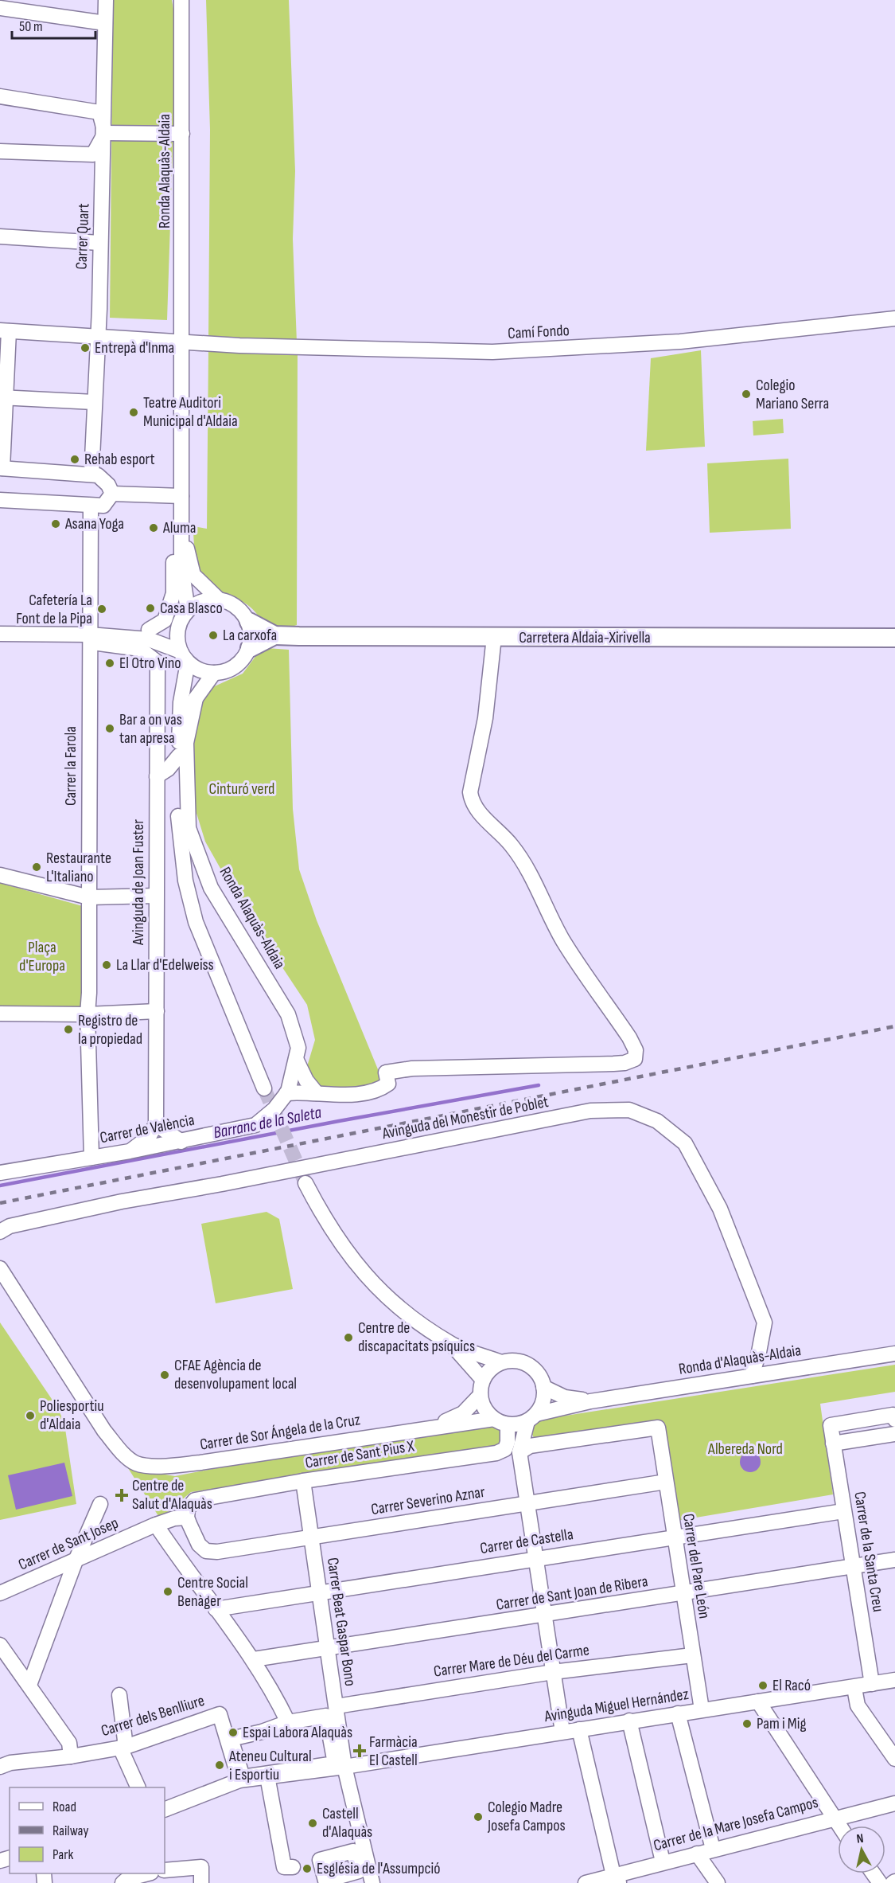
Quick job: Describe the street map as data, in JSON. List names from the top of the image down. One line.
{"streets":{"main road":["Carretera Aldaia-Xirivella"],"street":["Ronda Alaquàs-Aldaia","Carrer Quart","Camí Fondo","Carrer la Farola","Avinguda de Joan Fuster","Avinguda del Monestir de Poblet","Carrer de València","Ronda d'Alaquàs-Aldaia","Carrer de Sor Ángela de la Cruz","Carrer de Sant Pius X","Carrer Severino Aznar","Carrer de Castella","Carrer de Sant Josep","Carrer de la Santa Creu","Carrer del Pare León","Carrer de Sant Joan de Ribera","Carrer Beat Gaspar Bono","Carrer Mare de Déu del Carme","Avinguda Miguel Hernández","Carrer dels Benlliure","Carrer de la Mare Josefa Campos"]},"crossings":[["Ronda Alaquàs-Aldaia","Camí Fondo"],["Ronda Alaquàs-Aldaia","Carretera Aldaia-Xirivella"],["Ronda Alaquàs-Aldaia","Carrer de València"],["Carrer Quart","Camí Fondo"],["Carrer la Farola","Avinguda de Joan Fuster"],["Avinguda del Monestir de Poblet","Ronda d'Alaquàs-Aldaia"],["Ronda d'Alaquàs-Aldaia","Carrer de Sor Ángela de la Cruz"],["Ronda d'Alaquàs-Aldaia","Carrer de Sant Pius X"],["Carrer de Sor Ángela de la Cruz","Carrer de Sant Pius X"],["Carrer de Sant Pius X","Carrer Severino Aznar"],["Carrer de Sant Pius X","Carrer de Sant Josep"],["Carrer de Sant Pius X","Carrer Beat Gaspar Bono"],["Carrer Severino Aznar","Carrer de Sant Josep"],["Carrer Severino Aznar","Carrer del Pare León"],["Carrer Severino Aznar","Carrer Beat Gaspar Bono"],["Carrer de Castella","Carrer de la Santa Creu"],["Carrer de Castella","Carrer del Pare León"],["Carrer de Castella","Carrer Beat Gaspar Bono"],["Carrer de la Santa Creu","Carrer de Sant Joan de Ribera"],["Carrer de la Santa Creu","Avinguda Miguel Hernández"],["Carrer del Pare León","Carrer de Sant Joan de Ribera"],["Carrer del Pare León","Carrer Mare de Déu del Carme"],["Carrer del Pare León","Avinguda Miguel Hernández"],["Carrer de Sant Joan de Ribera","Carrer Beat Gaspar Bono"],["Carrer Beat Gaspar Bono","Carrer Mare de Déu del Carme"],["Carrer Beat Gaspar Bono","Avinguda Miguel Hernández"],["Avinguda Miguel Hernández","Carrer dels Benlliure"]],"water":["Barranc de la Saleta"],"parks":["Cinturó verd","Plaça d'Europa","Albereda Nord"],"places":{"other":["Entrepà d'Inma","Colegio Mariano Serra","Teatre Auditori Municipal d'Aldaia","Rehab esport","Asana Yoga","Aluma","Casa Blasco","Cafetería La Font de la Pipa","La carxofa","El Otro Vino","Bar a on vas tan apresa","Restaurante L'Italiano","La Llar d'Edelweiss","Registro de la propiedad","Centre de discapacitats psíquics","CFAE Agència de desenvolupament local","Poliesportiu d'Aldaia","Centre Social Benàger","El Racó","Pam i Mig","Espai Labora Alaquàs","Ateneu Cultural i Esportiu","Colegio Madre Josefa Campos","Castell d'Alaquàs","Església de l'Assumpció"],"health":["Centre de Salut d'Alaquàs","Farmàcia El Castell"]},"legend":["Road","Railway","Park"],"scale_bar":"50 m","north":"top"}
